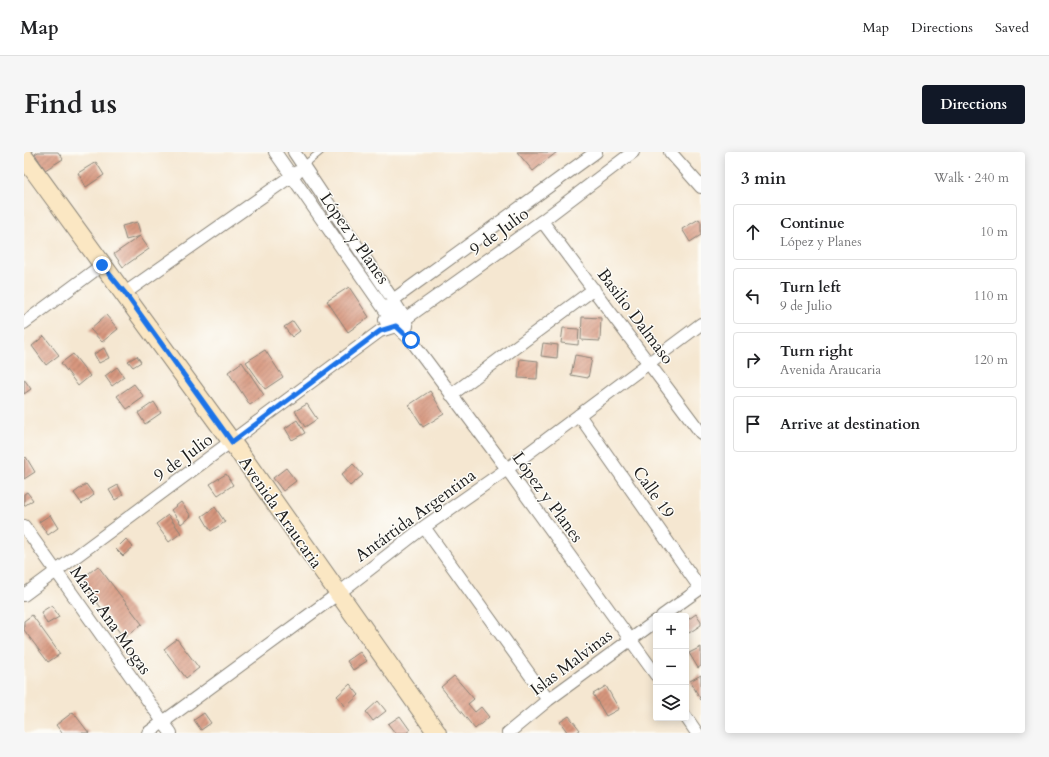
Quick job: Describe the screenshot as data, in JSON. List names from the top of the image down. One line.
{"streets":{"main road":["Avenida Araucaria"],"street":["9 de Julio","López y Planes","Basilio Dalmaso","Calle 19","Antártida Argentina","María Ana Mogas","Islas Malvinas"]},"crossings":[["9 de Julio","López y Planes"],["9 de Julio","Basilio Dalmaso"],["9 de Julio","Avenida Araucaria"],["9 de Julio","María Ana Mogas"],["López y Planes","Antártida Argentina"],["López y Planes","Islas Malvinas"],["Basilio Dalmaso","Antártida Argentina"],["Calle 19","Antártida Argentina"],["Avenida Araucaria","Antártida Argentina"],["Antártida Argentina","María Ana Mogas"]],"page":{"header":"Map","nav":["Map","Directions","Saved"],"title":"Find us","buttons":"Directions","heading":["3 min","Walk · 240 m"],"list":[["Continue","López y Planes","10 m"],["Turn left","9 de Julio","110 m"],["Turn right","Avenida Araucaria","120 m"],"Arrive at destination"],"map_buttons":["+","−"]}}
